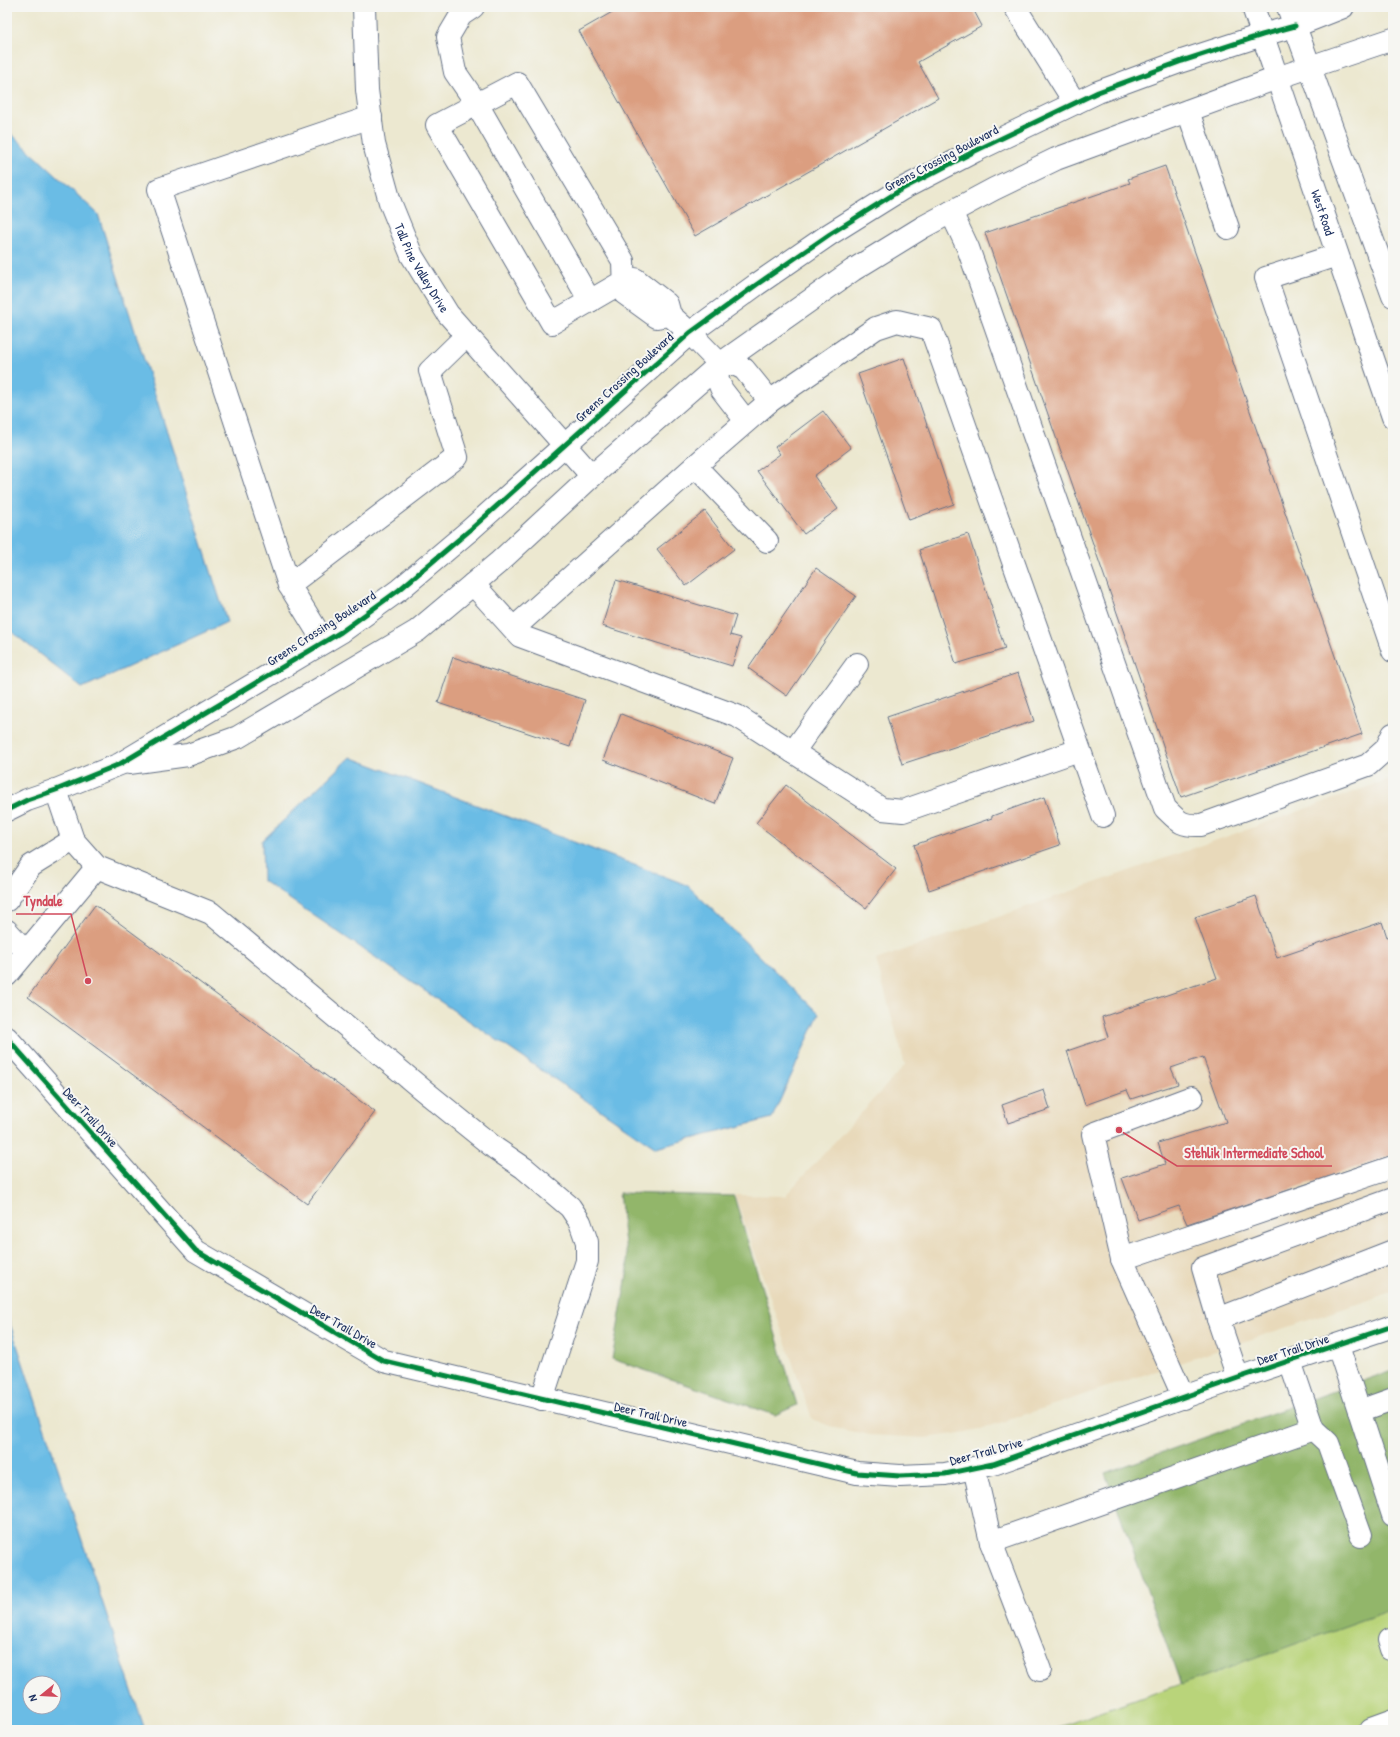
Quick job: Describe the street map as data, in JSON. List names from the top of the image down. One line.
{"streets":{"street":["Greens Crossing Boulevard","West Road","Tall Pine Valley Drive","Deer Trail Drive"]},"crossings":[["Greens Crossing Boulevard","West Road"],["Greens Crossing Boulevard","Tall Pine Valley Drive"]],"places":["Tyndale","Stehlik Intermediate School"],"north":"left"}
